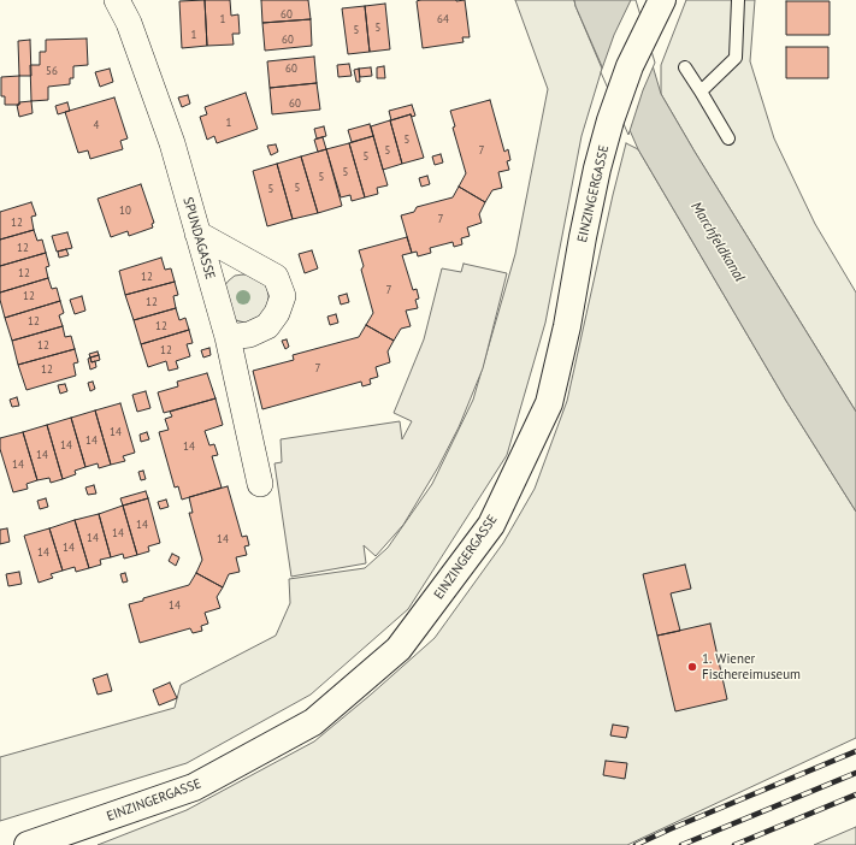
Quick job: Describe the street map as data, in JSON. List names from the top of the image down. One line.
{"streets":{"main road":["EINZINGERGASSE"],"street":["SPUNDAGASSE"]},"water":["Marchfeldkanal"],"places":["1. Wiener Fischereimuseum"],"house_numbers":["60","1","64","5","5","1","60","60","56","60","1","4","5","5","7","5","5","5","5","5","10","7","12","12","12","12","7","12","12","12","12","12","12","7","12","14","14","14","14","14","14","14","14","14","14","14","14","14"]}
